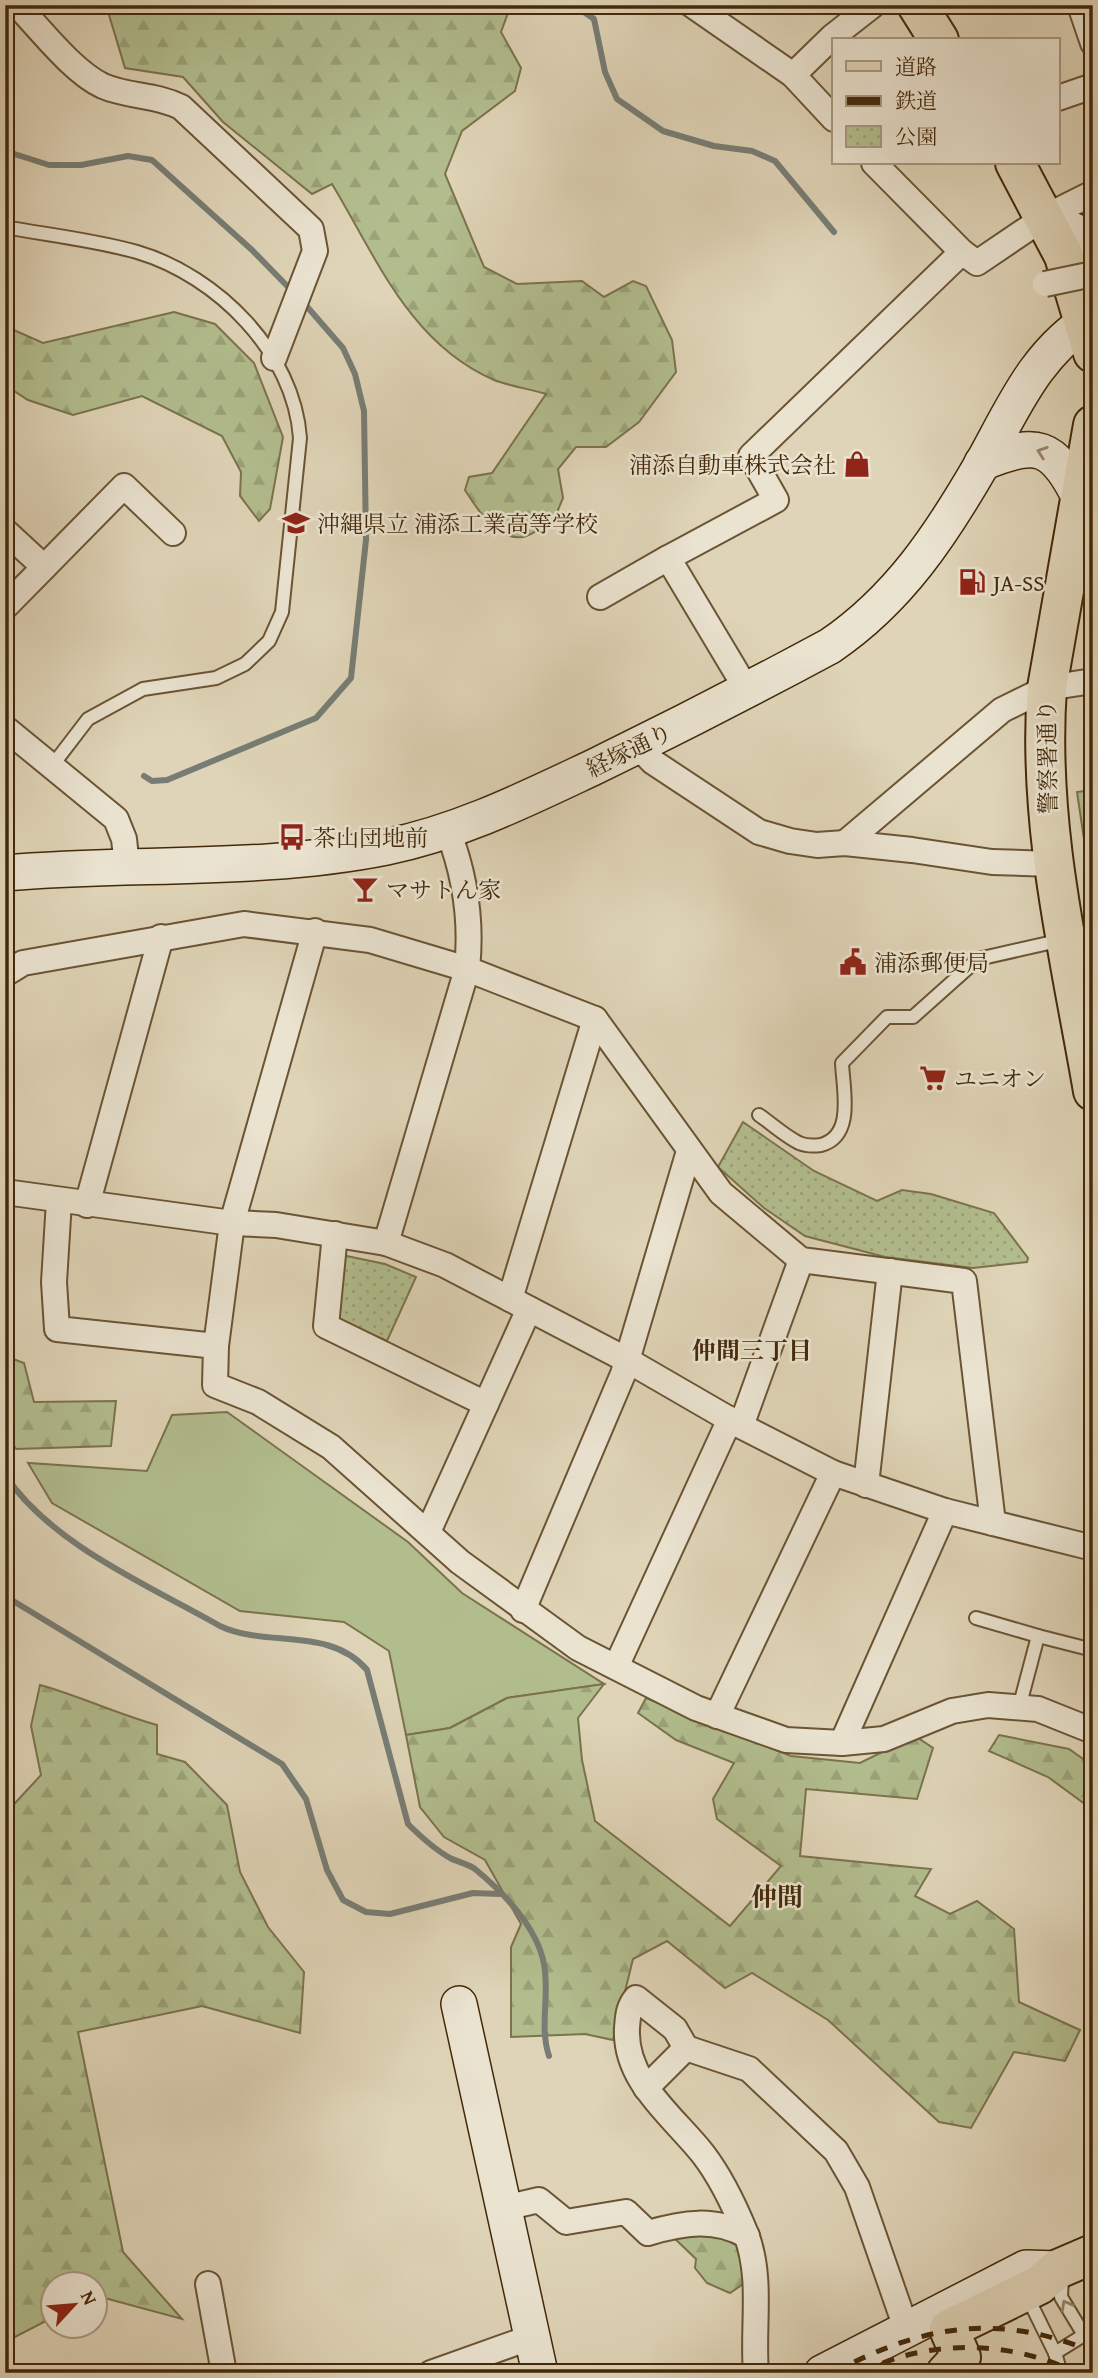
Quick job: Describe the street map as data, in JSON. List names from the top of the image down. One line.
{"streets":{"main road":["経塚通り","警察署通り"]},"districts":["仲間三丁目","仲間"],"places":{"shop":["浦添自動車株式会社"],"school or university":["沖縄県立 浦添工業高等学校"],"fuel station":["JA-SS"],"bus stop":["茶山団地前"],"bar":["マサトん家"],"public building":["浦添郵便局"],"supermarket":["ユニオン"]},"legend":["道路","鉄道","公園"],"north":"top right"}
